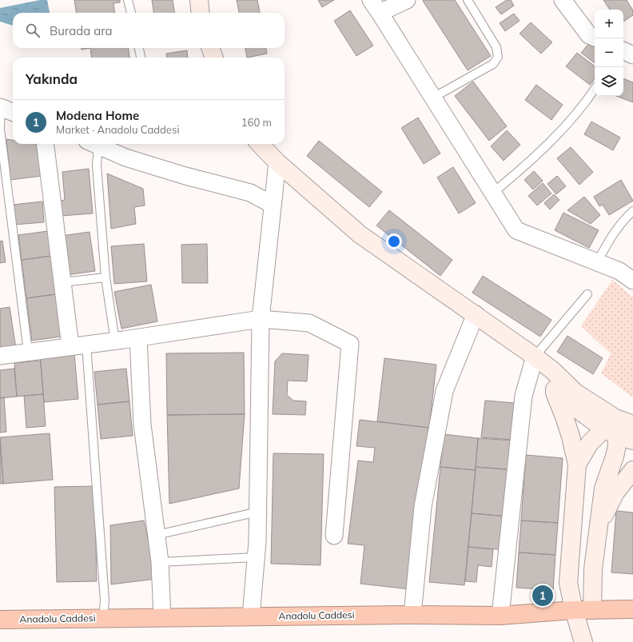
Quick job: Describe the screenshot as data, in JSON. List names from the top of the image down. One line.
{"streets":{"highway":["Anadolu Caddesi"]},"page":{"map_buttons":["+","−"],"search":"Burada ara","heading":"Yakında","list":[{"mark":"1","name":"Modena Home","note":"Market · Anadolu Caddesi","value":"160 m"}],"pins":"1"}}
